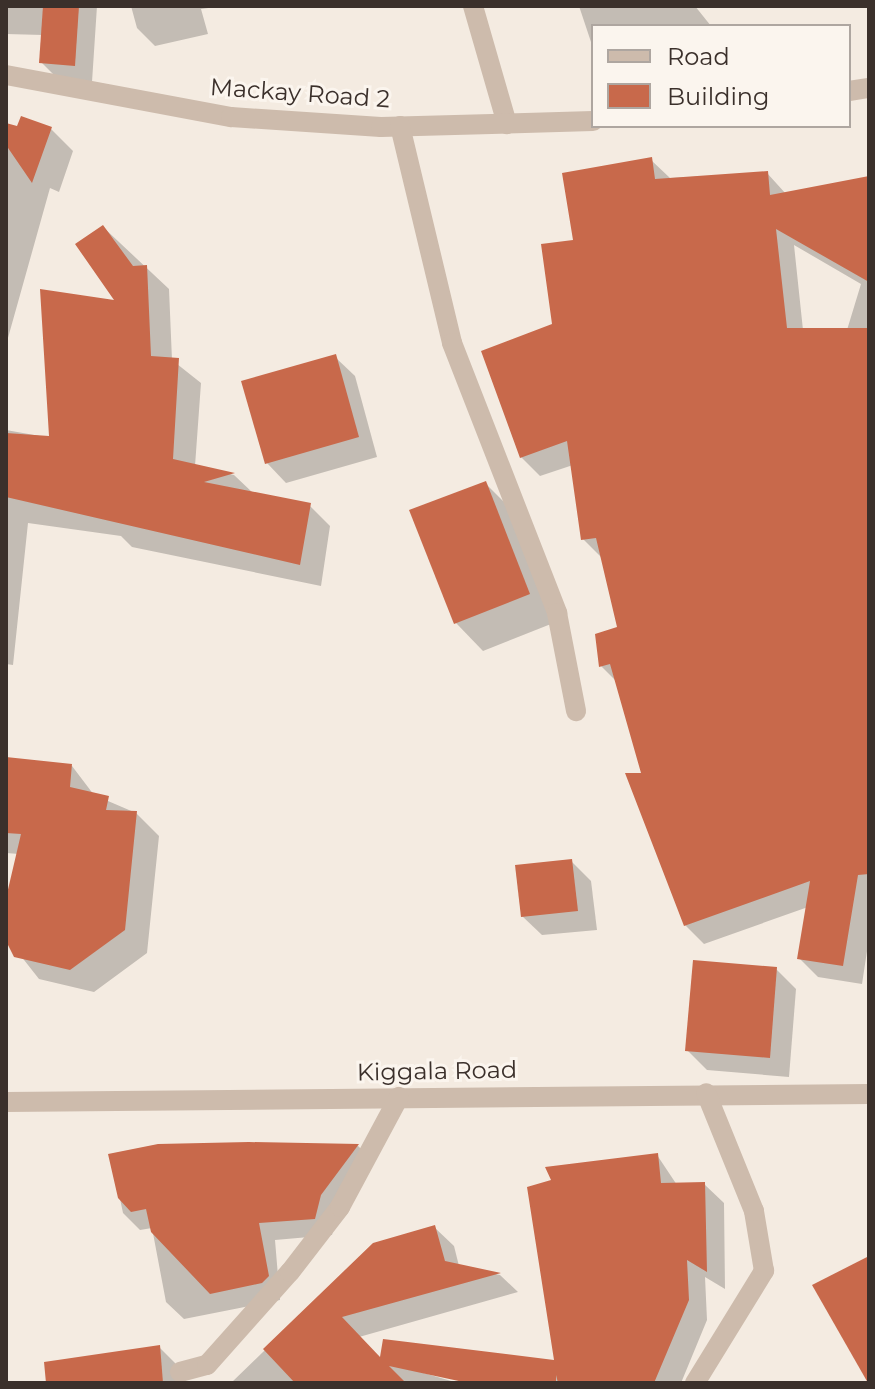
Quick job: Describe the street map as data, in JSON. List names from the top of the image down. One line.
{"streets":{"street":["Mackay Road 2","Kiggala Road"]},"legend":["Road","Building"]}
